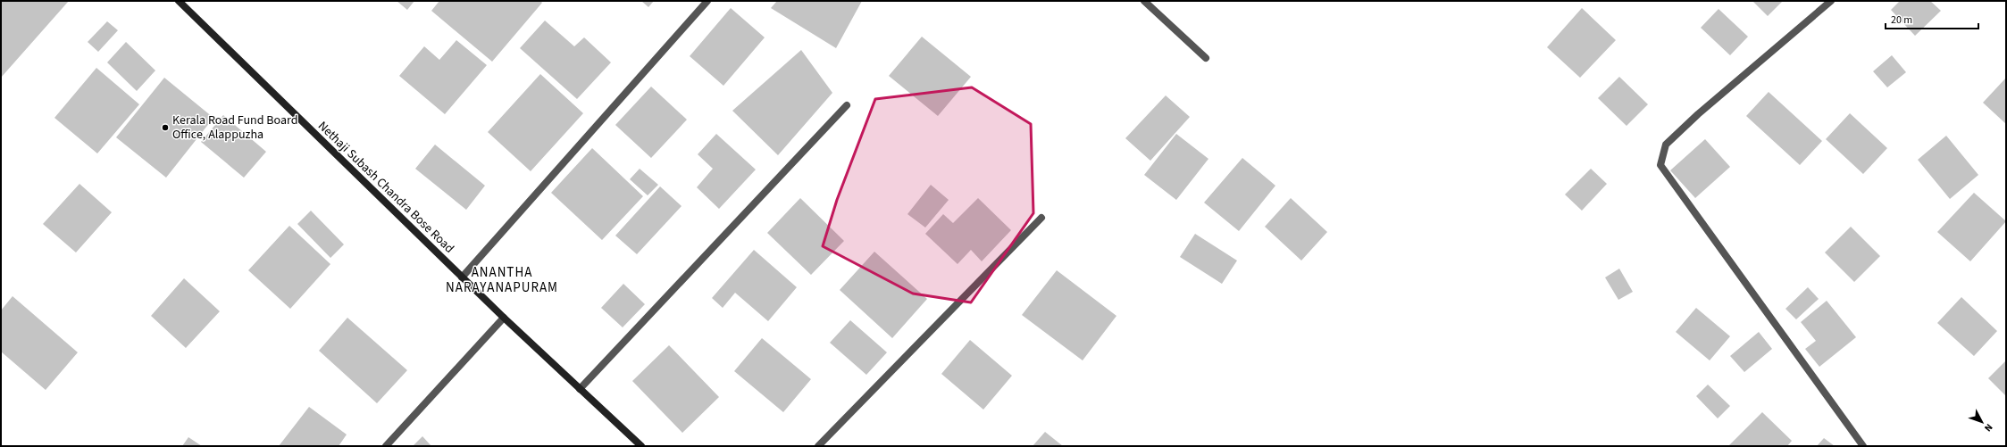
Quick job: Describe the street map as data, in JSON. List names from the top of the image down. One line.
{"streets":{"main road":["Nethaji Subash Chandra Bose Road"]},"districts":["ANANTHA NARAYANAPURAM"],"places":["Kerala Road Fund Board Office, Alappuzha"],"scale_bar":"20 m","north":"bottom right"}
